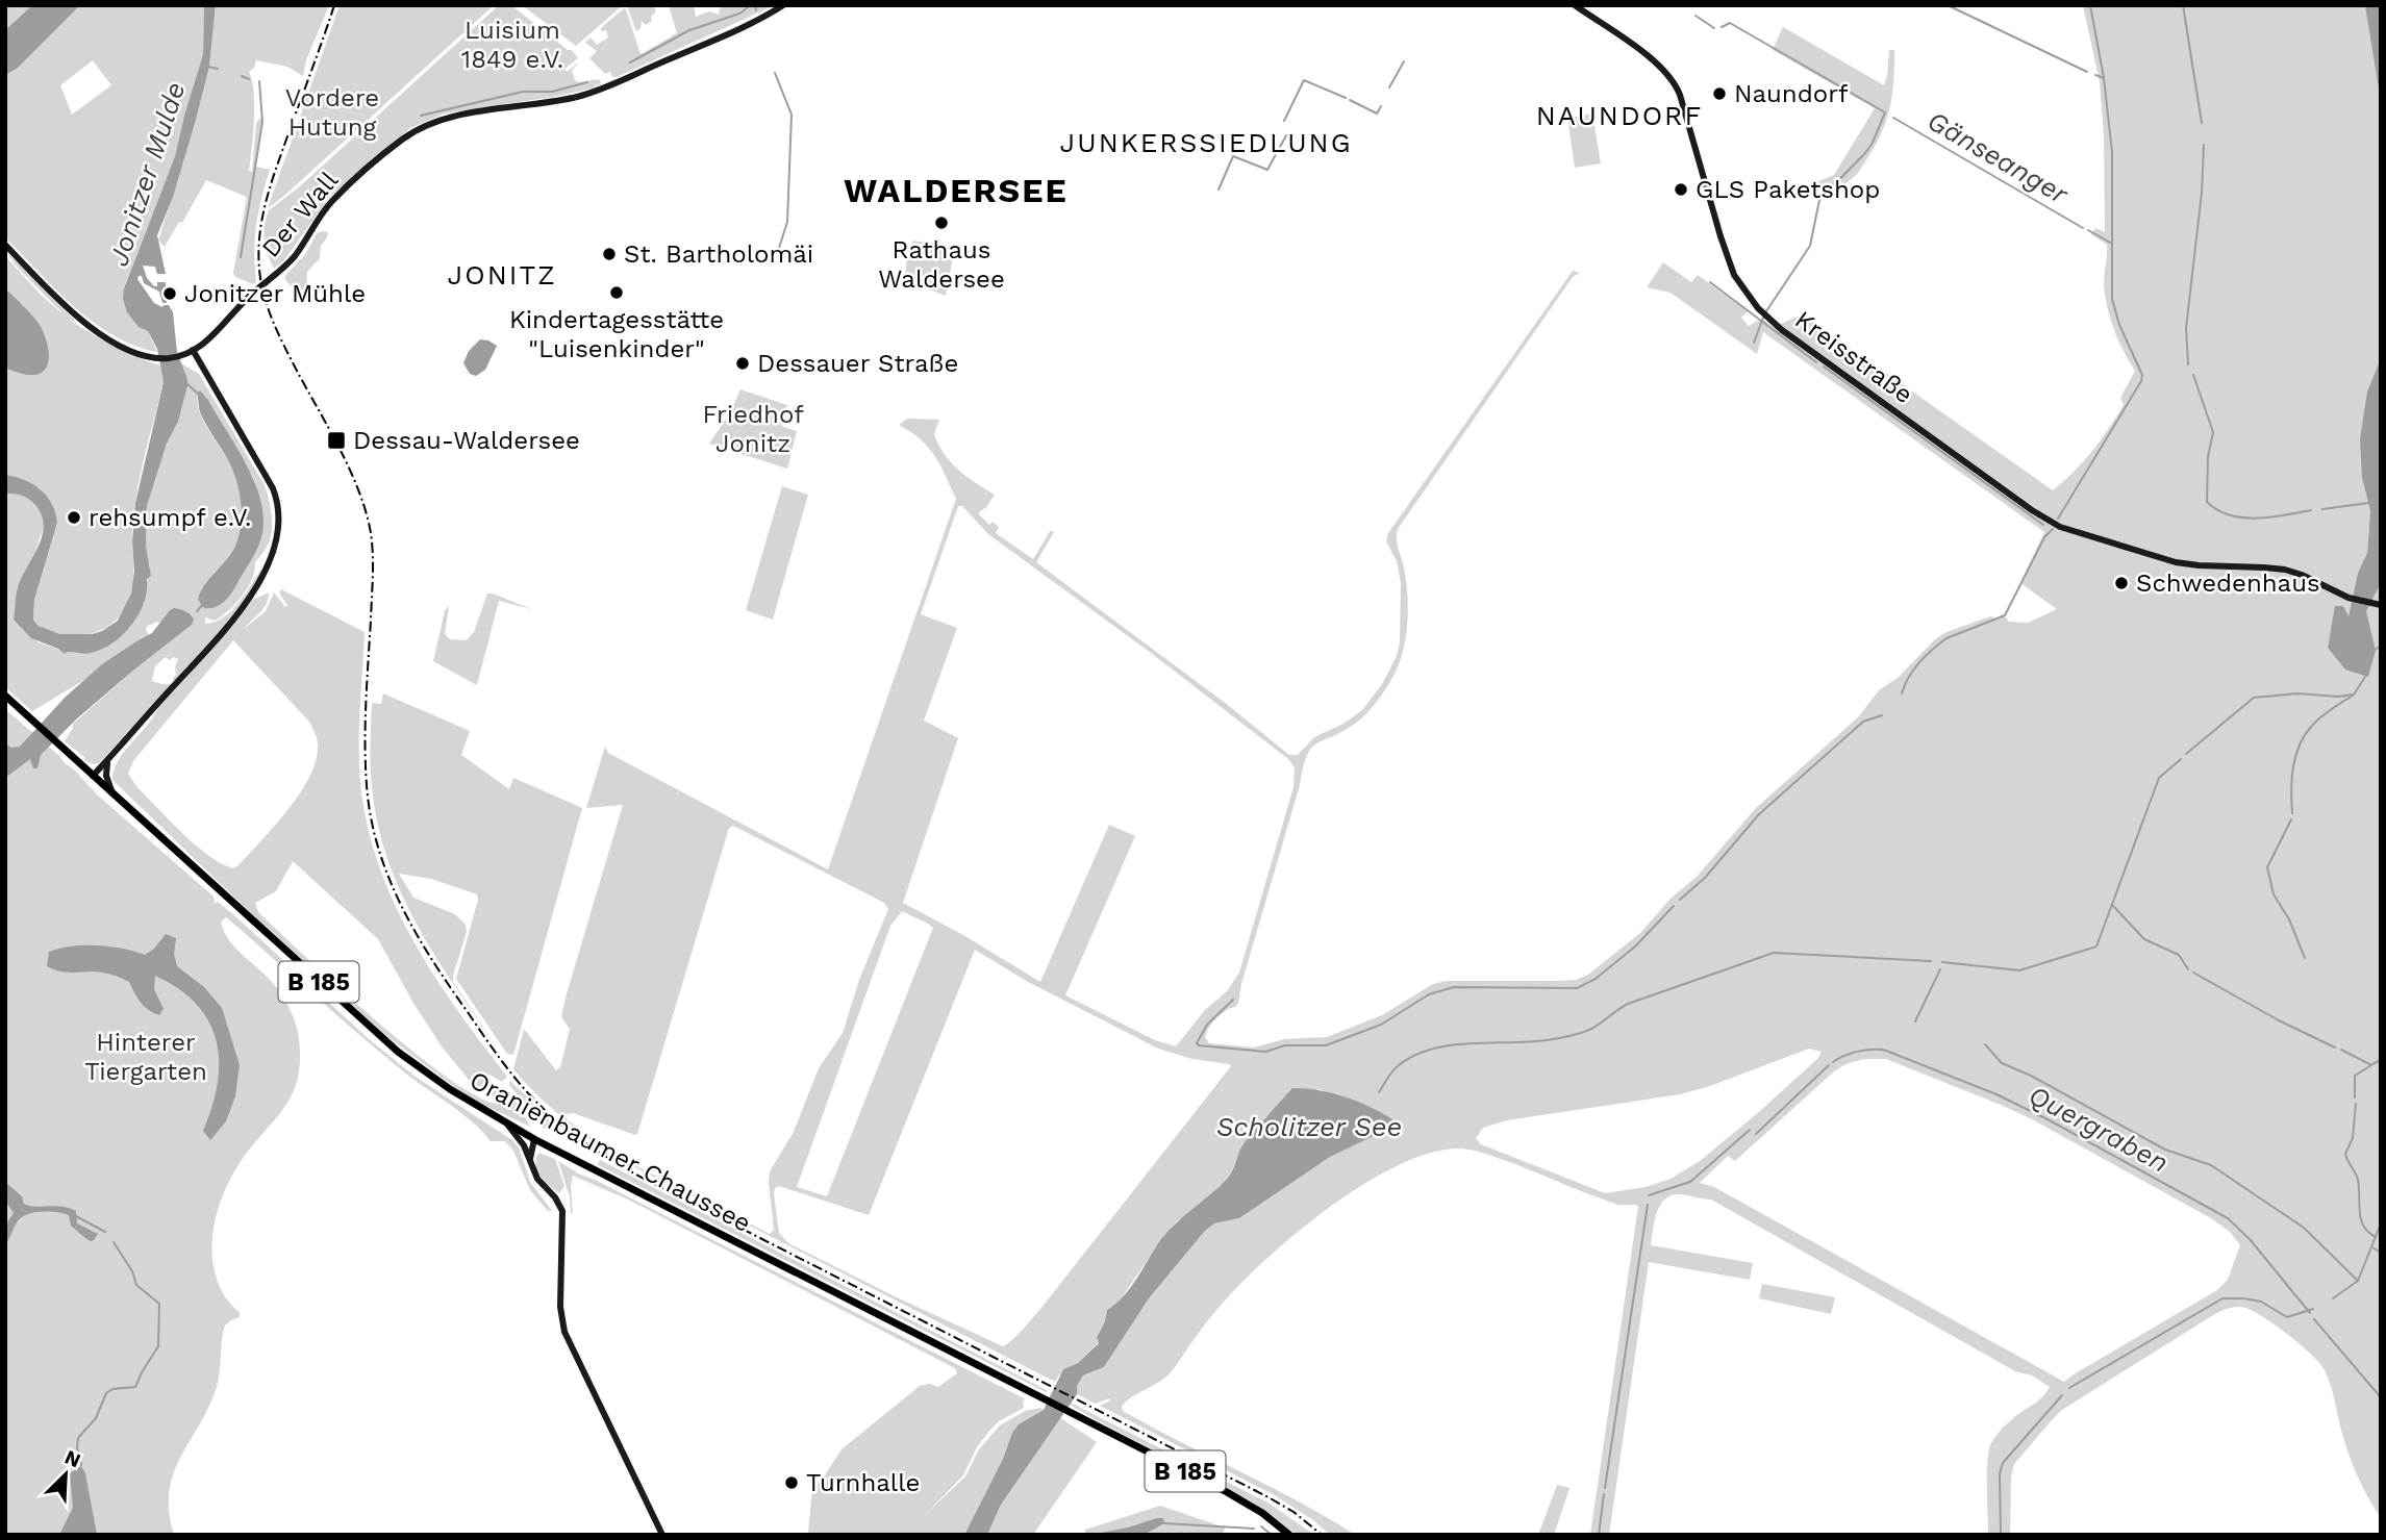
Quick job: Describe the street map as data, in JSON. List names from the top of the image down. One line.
{"streets":{"main road":["Der Wall","Kreisstraße","B 185","Oranienbaumer Chaussee"]},"districts":["NAUNDORF","JUNKERSSIEDLUNG","WALDERSEE","JONITZ"],"water":["Gänseanger","Jonitzer Mulde","Scholitzer See","Quergraben"],"parks":["Luisium 1849 e.V.","Vordere Hutung","Friedhof Jonitz","Hinterer Tiergarten"],"places":{"other":["Naundorf","GLS Paketshop","Rathaus Waldersee","St. Bartholomäi","Kindertagesstätte \"Luisenkinder\"","Jonitzer Mühle","Dessauer Straße","rehsumpf e.V.","Schwedenhaus","Turnhalle"],"transit":["Dessau-Waldersee"]},"north":"top right"}
